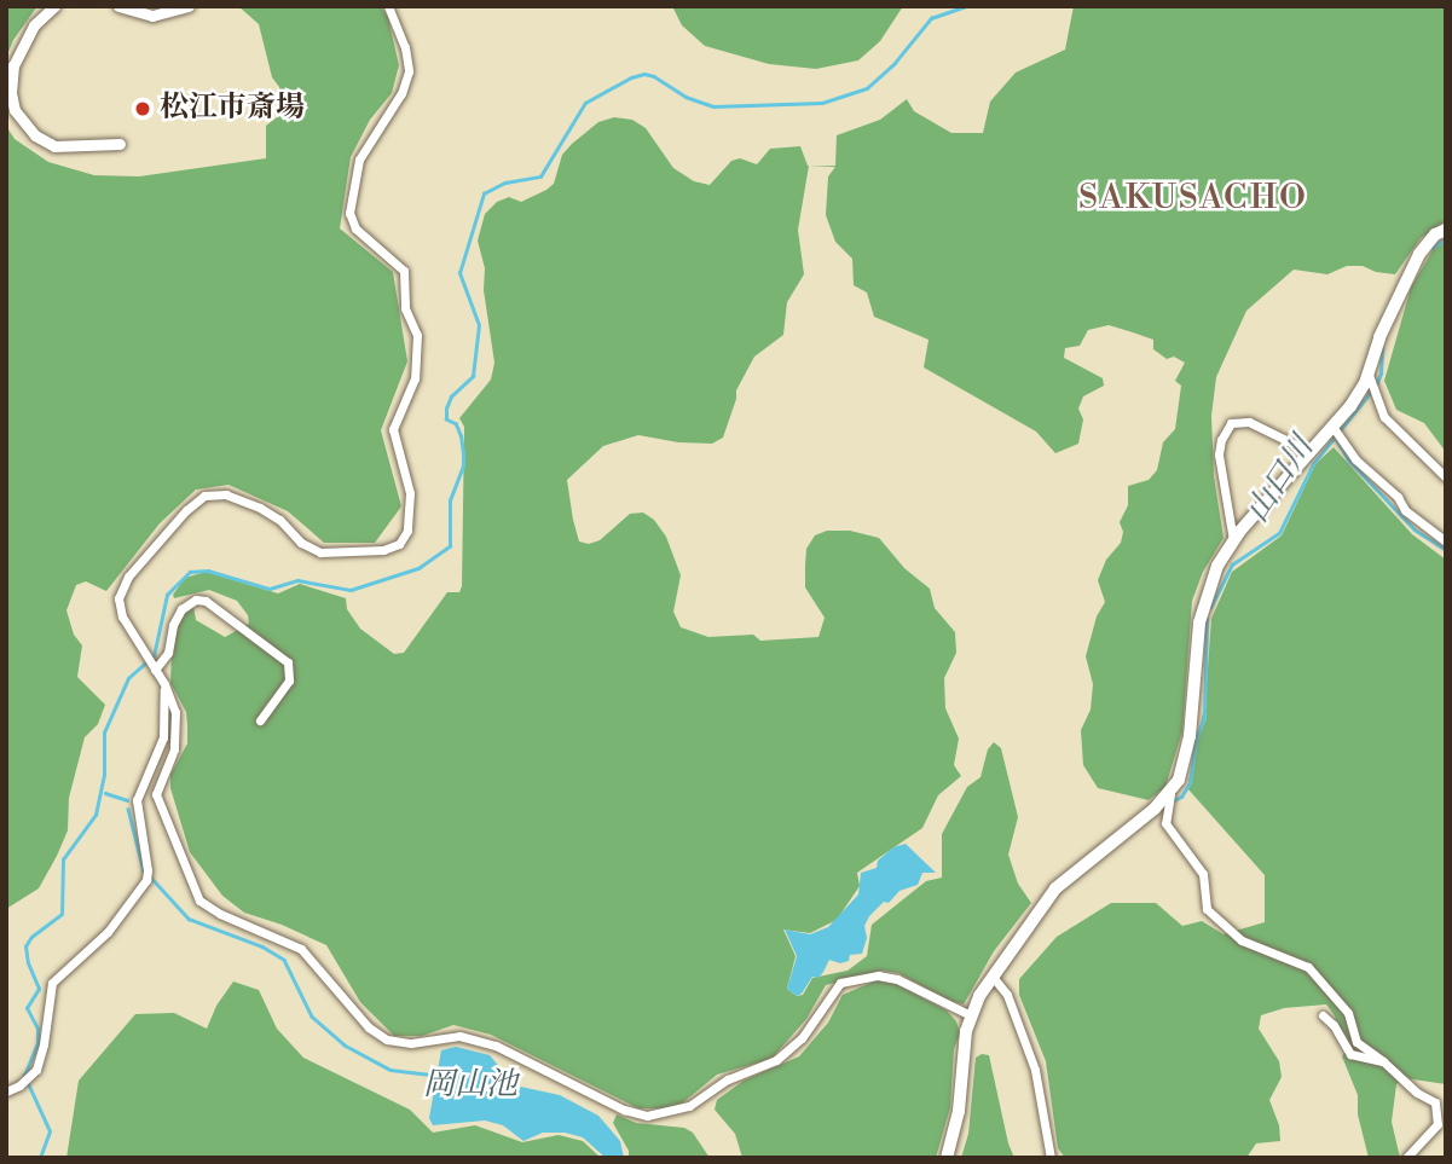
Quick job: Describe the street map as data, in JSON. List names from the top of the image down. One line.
{"districts":["SAKUSACHO"],"water":["山口川","岡山池"],"places":["松江市斎場"]}
